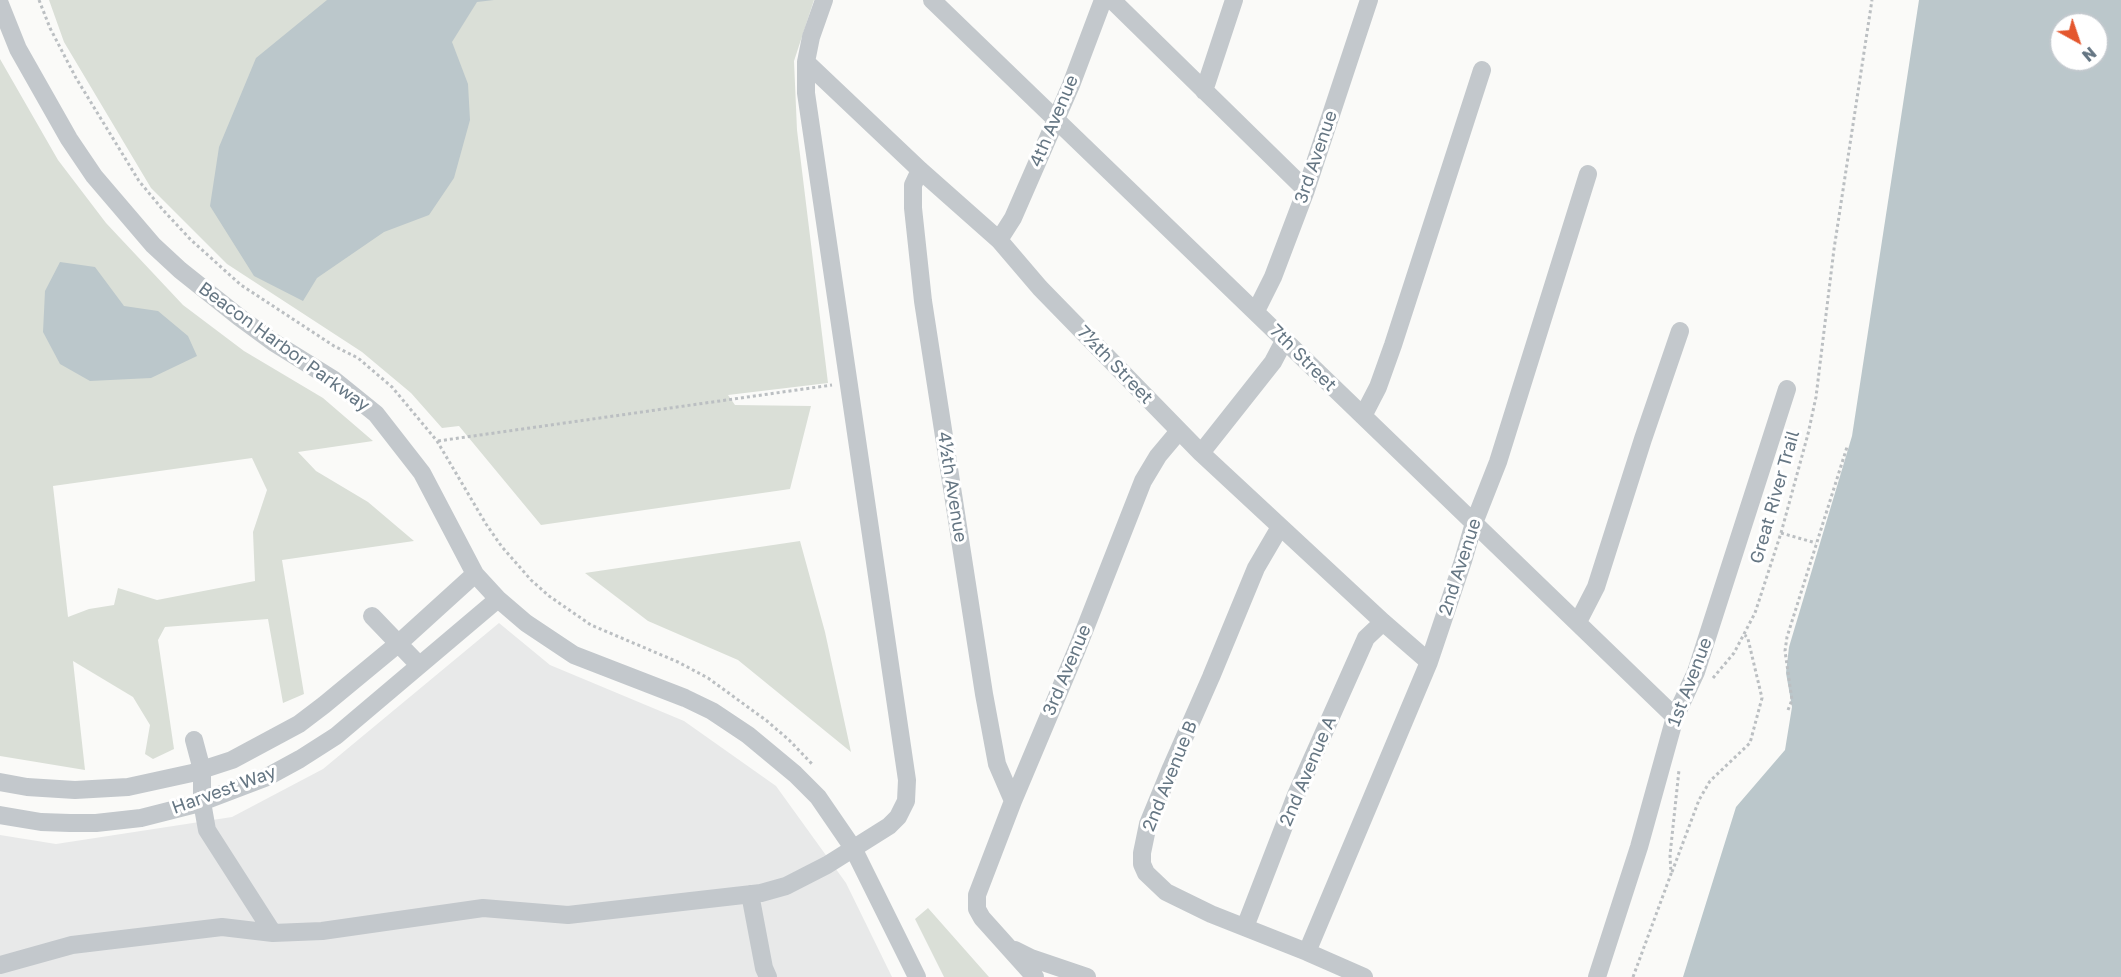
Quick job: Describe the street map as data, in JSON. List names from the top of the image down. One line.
{"streets":{"street":["4th Avenue","3rd Avenue","Beacon Harbor Parkway","7th Street","7½th Street","4½th Avenue","2nd Avenue","1st Avenue","2nd Avenue A","2nd Avenue B","Harvest Way"],"path":["Great River Trail"]},"crossings":[["4th Avenue","7th Street"],["4th Avenue","7½th Street"],["3rd Avenue","7th Street"],["3rd Avenue","7½th Street"],["3rd Avenue","4½th Avenue"],["Beacon Harbor Parkway","Harvest Way"],["7th Street","2nd Avenue"],["7th Street","1st Avenue"],["7½th Street","4½th Avenue"],["7½th Street","2nd Avenue"],["7½th Street","2nd Avenue A"],["7½th Street","2nd Avenue B"],["2nd Avenue","2nd Avenue B"],["2nd Avenue A","2nd Avenue B"]],"north":"bottom right"}
